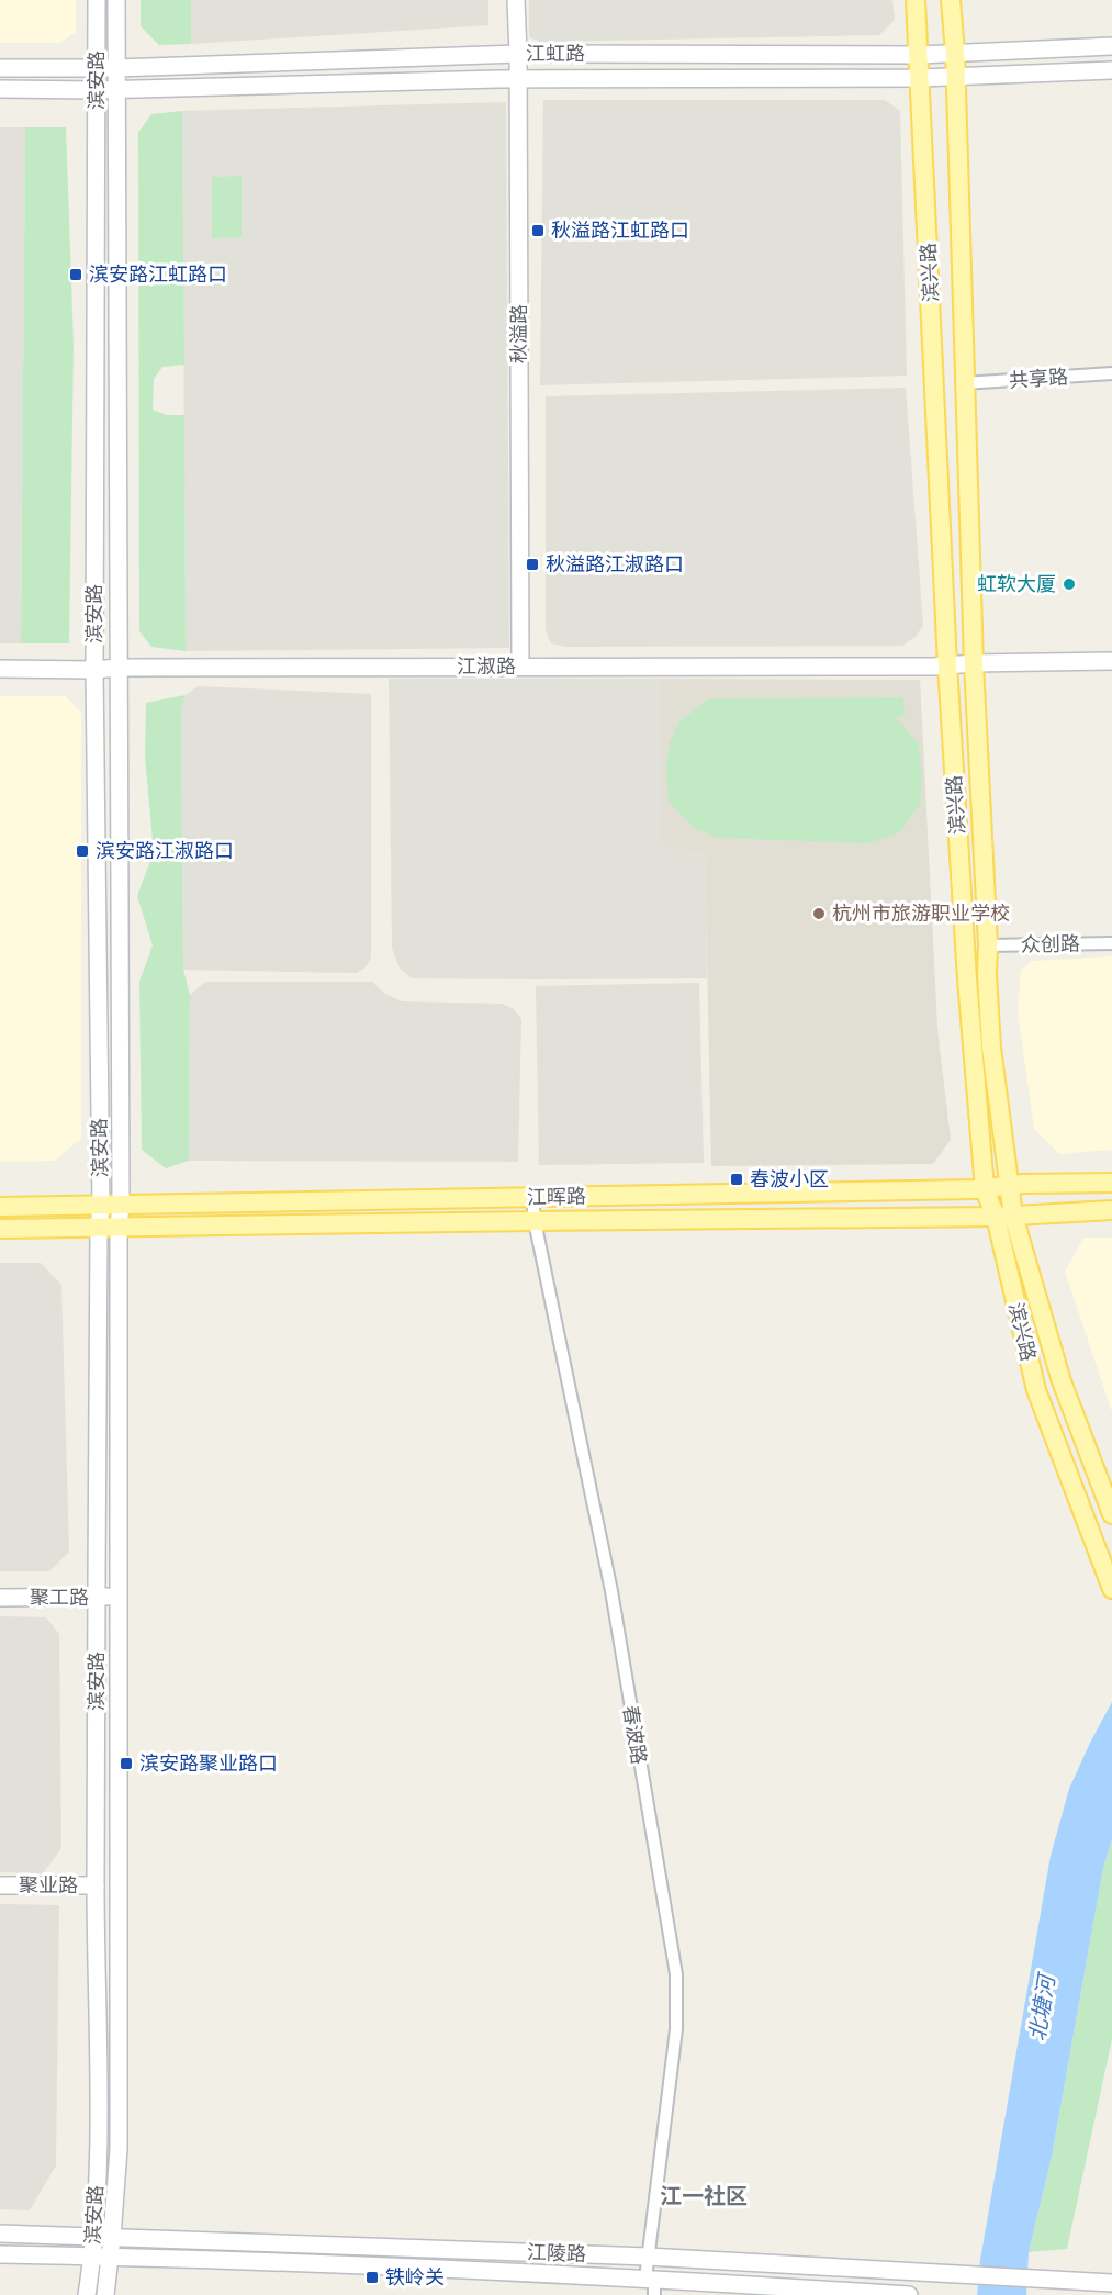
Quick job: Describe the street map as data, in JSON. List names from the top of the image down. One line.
{"streets":{"main road":["江虹路","滨安路","滨兴路","秋溢路","江淑路","江晖路","聚工路","聚业路","江陵路"],"street":["共享路","众创路","春波路"]},"crossings":[["江虹路","滨安路"],["江虹路","滨兴路"],["江虹路","秋溢路"],["滨安路","江淑路"],["滨安路","江晖路"],["滨安路","聚工路"],["滨安路","聚业路"],["滨安路","江陵路"],["滨兴路","共享路"],["滨兴路","江淑路"],["滨兴路","众创路"],["滨兴路","江晖路"],["秋溢路","江淑路"],["江晖路","春波路"],["春波路","江陵路"]],"districts":["江一社区"],"water":["北塘河"],"places":{"transit":["秋溢路江虹路口","滨安路江虹路口","秋溢路江淑路口","滨安路江淑路口","春波小区","滨安路聚业路口","铁岭关"],"other":["虹软大厦","杭州市旅游职业学校"]}}
